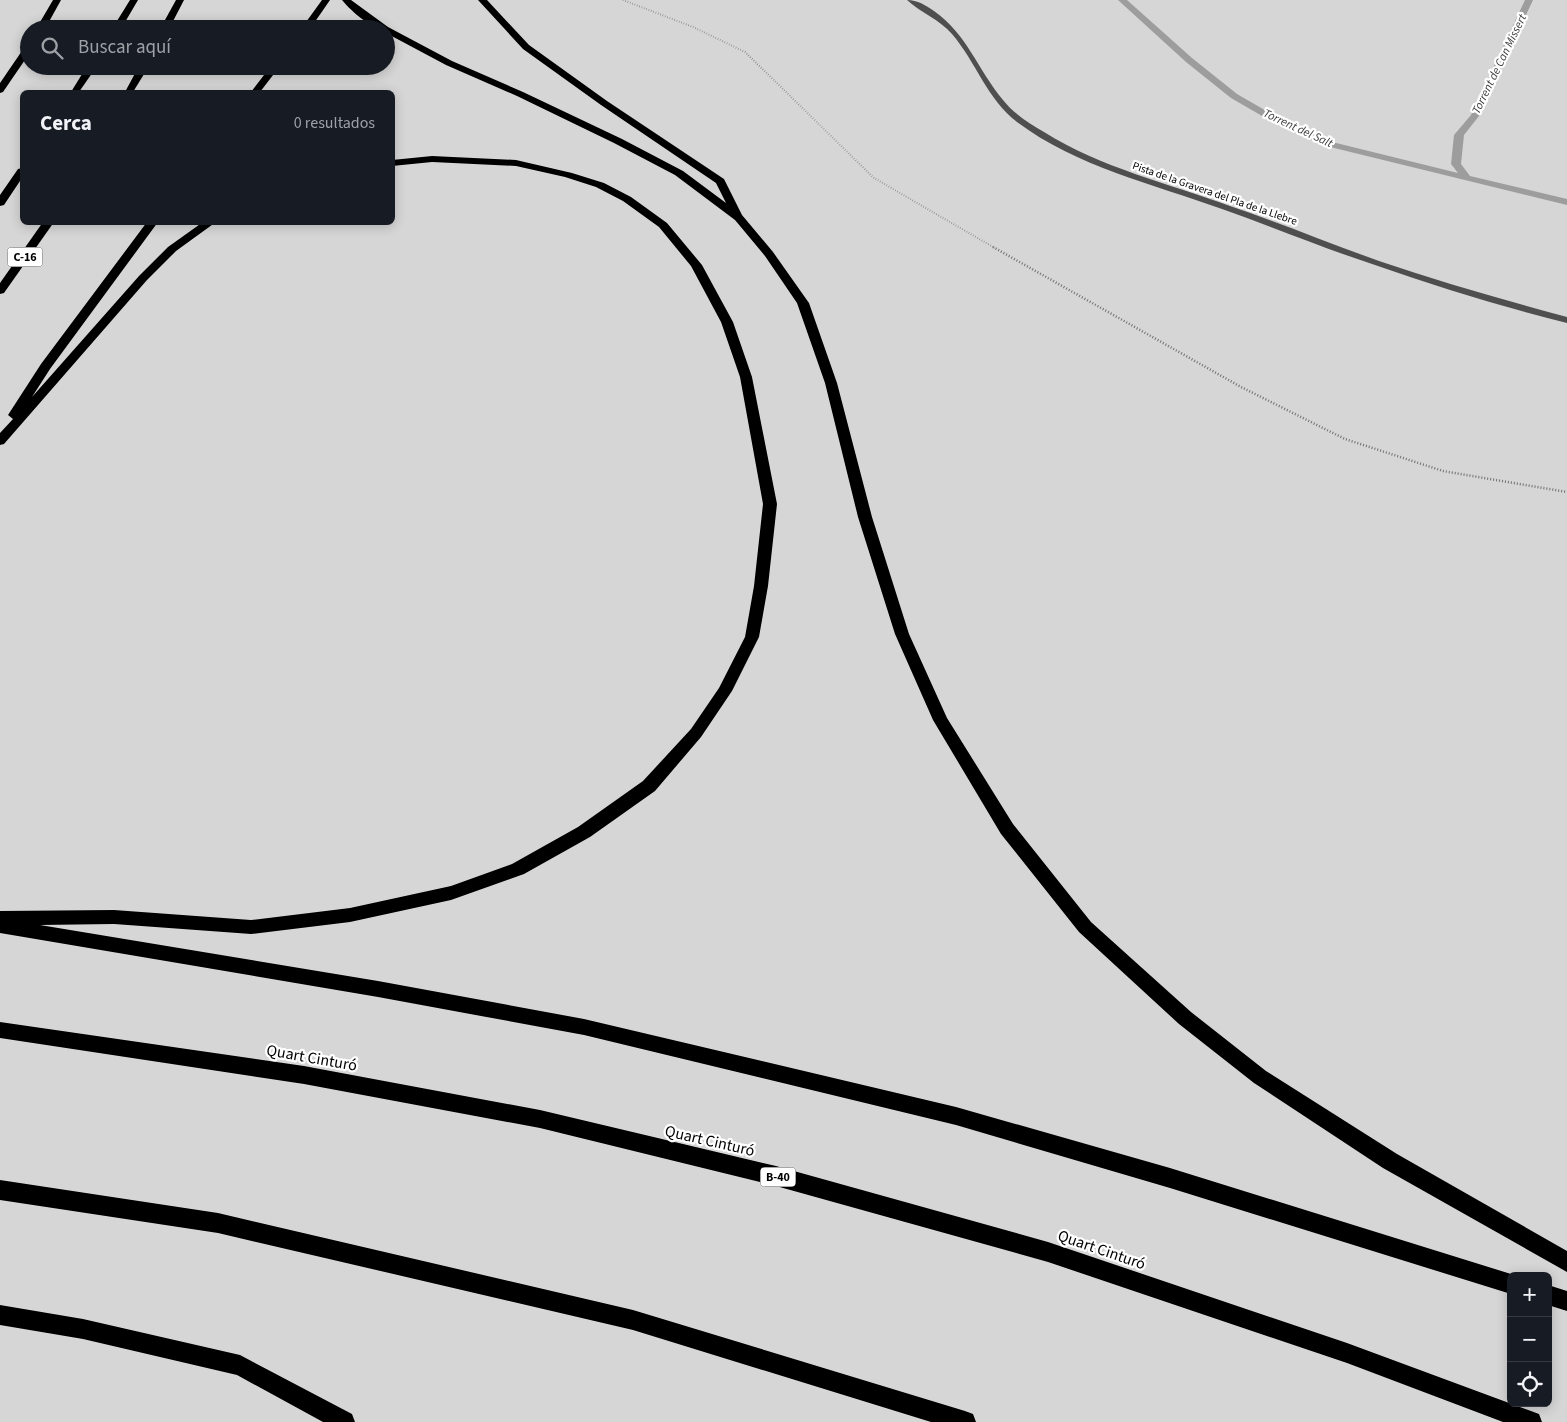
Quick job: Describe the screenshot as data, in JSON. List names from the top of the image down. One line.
{"streets":{"highway":["C-16","Quart Cinturó","B-40"],"street":["Pista de la Gravera del Pla de la Llebre"]},"water":["Torrent de Can Missert","Torrent del Salt"],"page":{"search":"Buscar aquí","heading":["Cerca","0 resultados"],"map_buttons":["+","−"]}}
